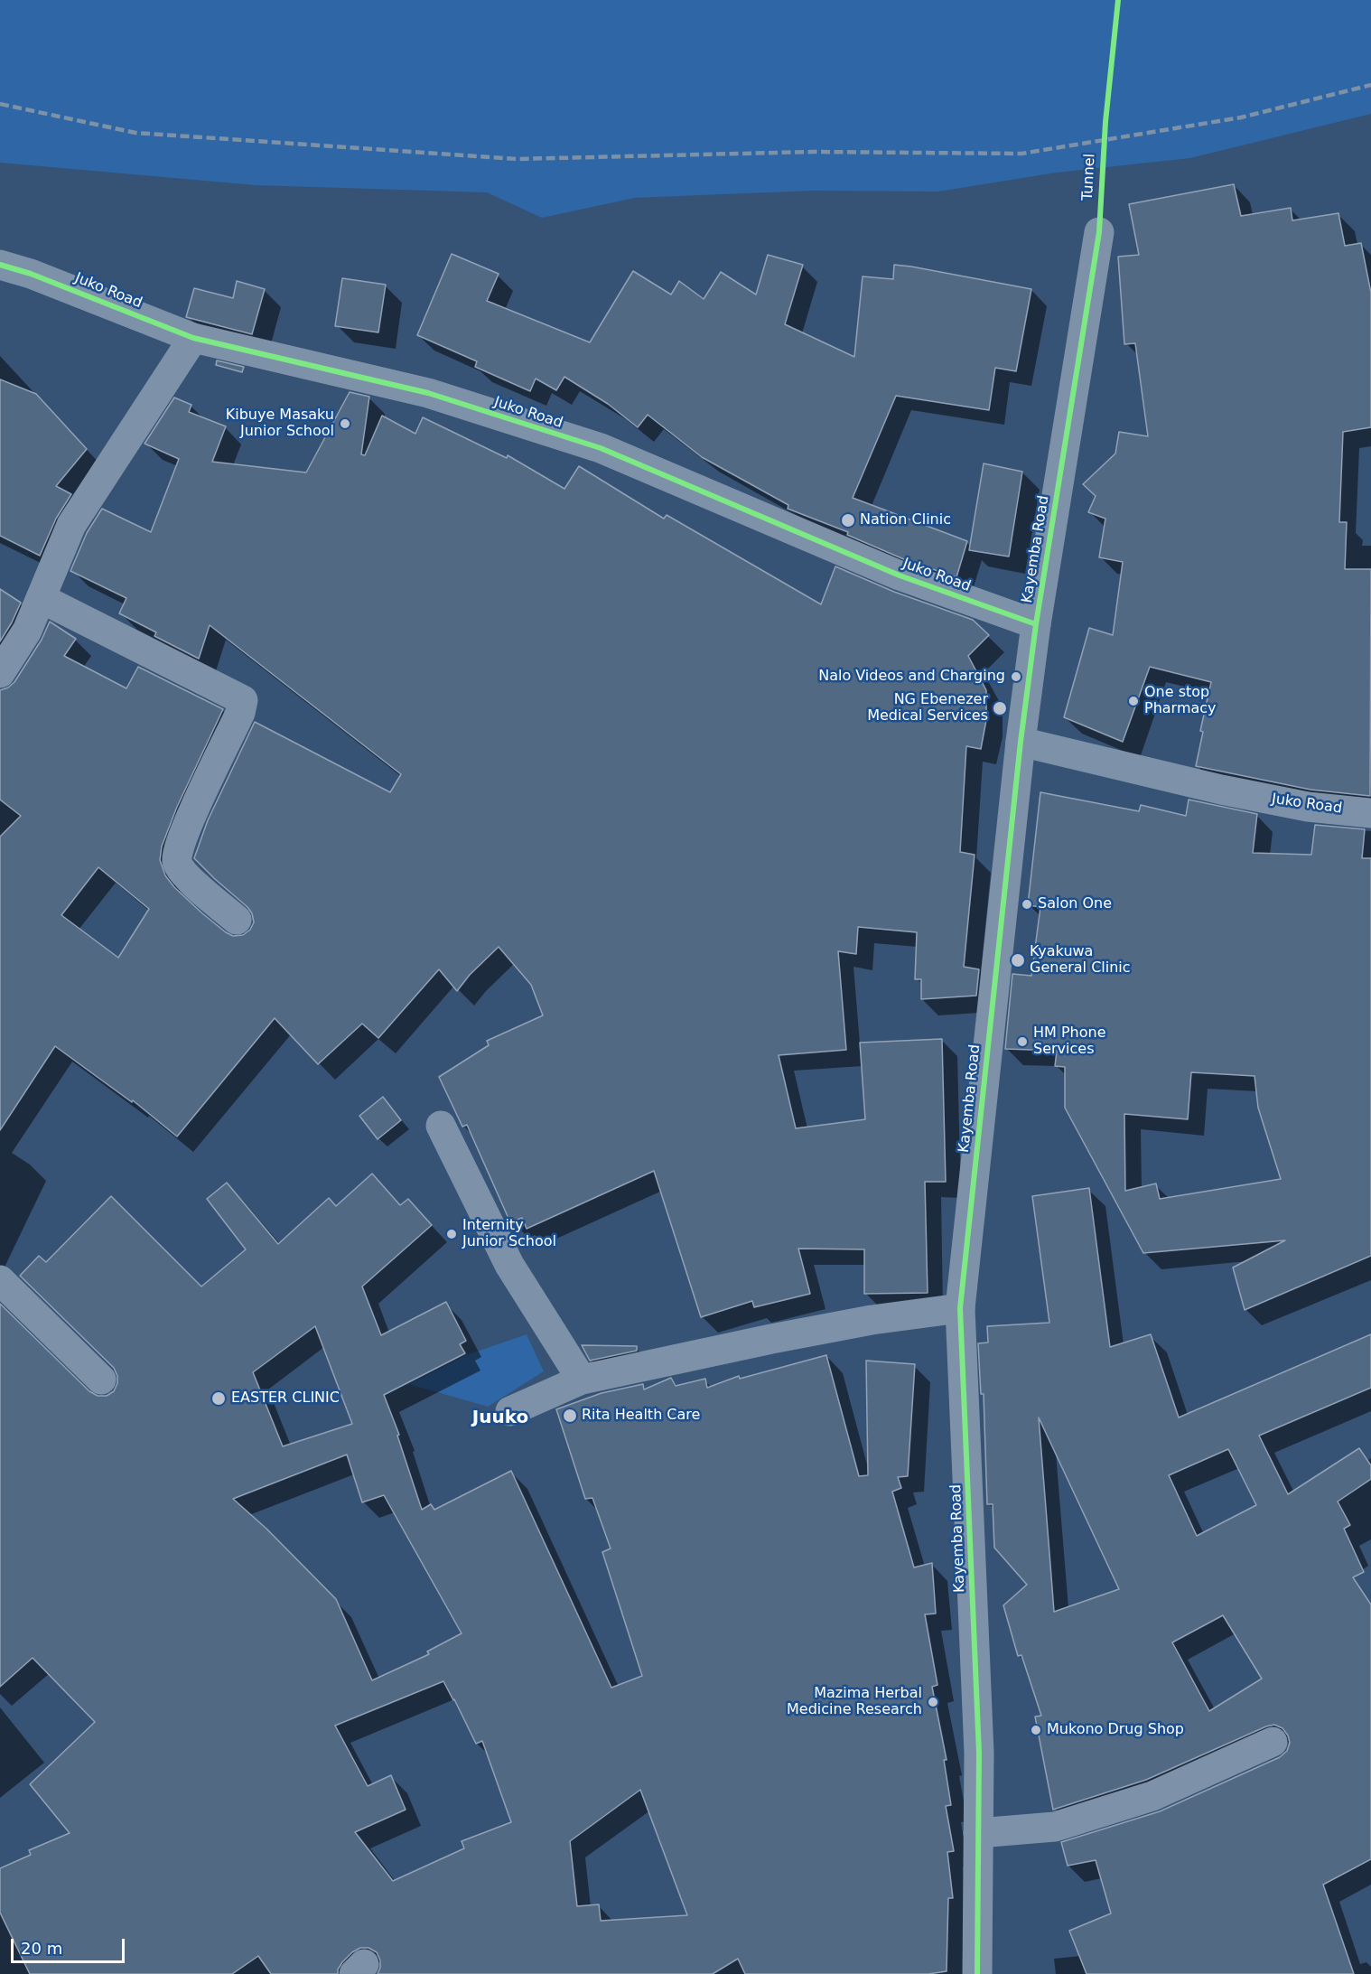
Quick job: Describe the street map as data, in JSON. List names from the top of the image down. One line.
{"streets":{"street":["Juko Road","Kayemba Road"],"cycle path":["Tunnel"]},"crossings":[["Juko Road","Kayemba Road"]],"districts":["Juuko"],"places":["Kibuye Masaku Junior School","Nation Clinic","Nalo Videos and Charging","One stop Pharmacy","NG Ebenezer Medical Services","Salon One","Kyakuwa General Clinic","HM Phone Services","Internity Junior School","EASTER CLINIC","Rita Health Care","Mazima Herbal Medicine Research","Mukono Drug Shop"],"scale_bar":"20 m"}
